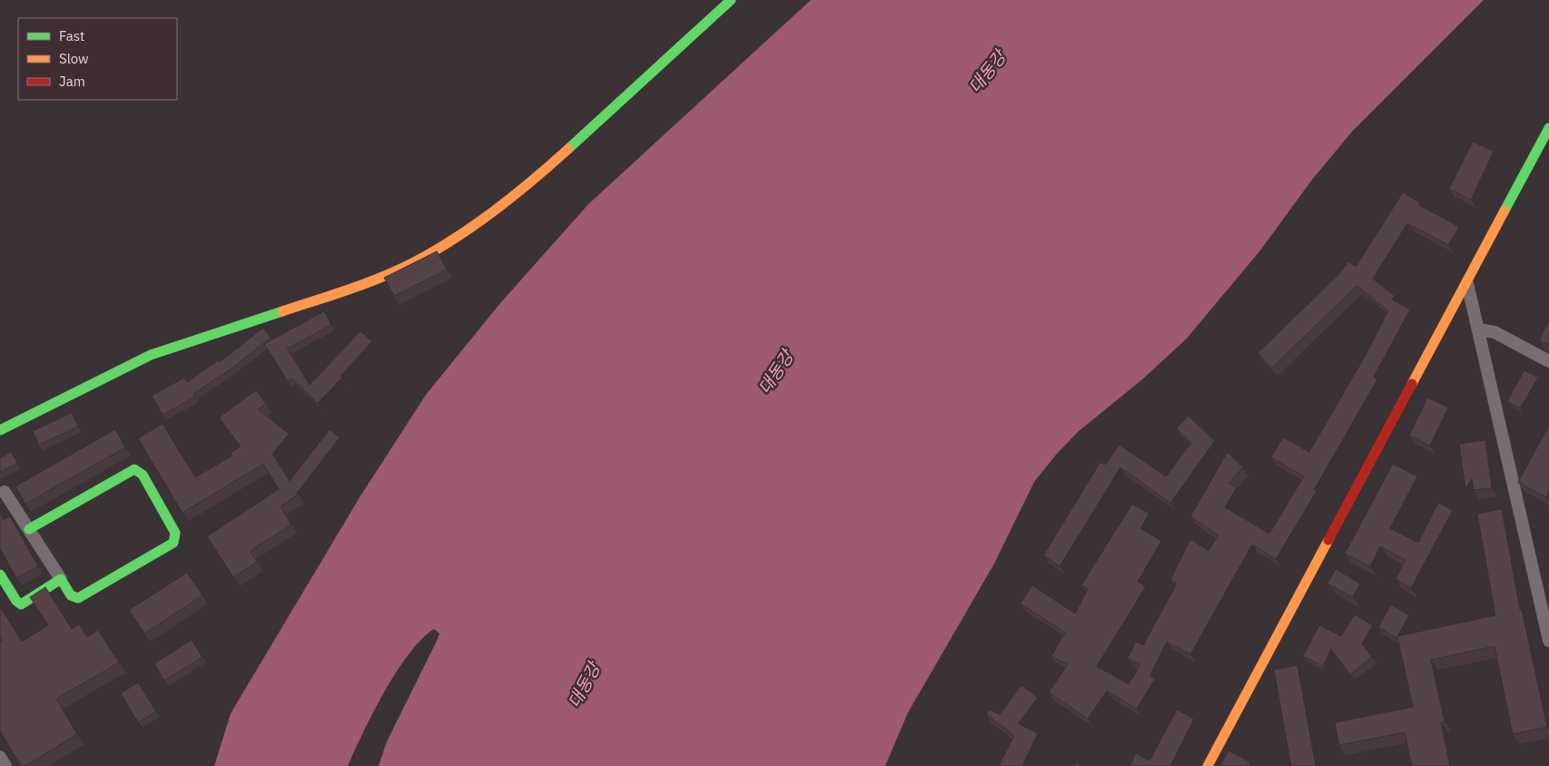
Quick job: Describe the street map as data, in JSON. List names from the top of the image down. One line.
{"water":["대동강"],"legend":["Fast","Slow","Jam"]}
